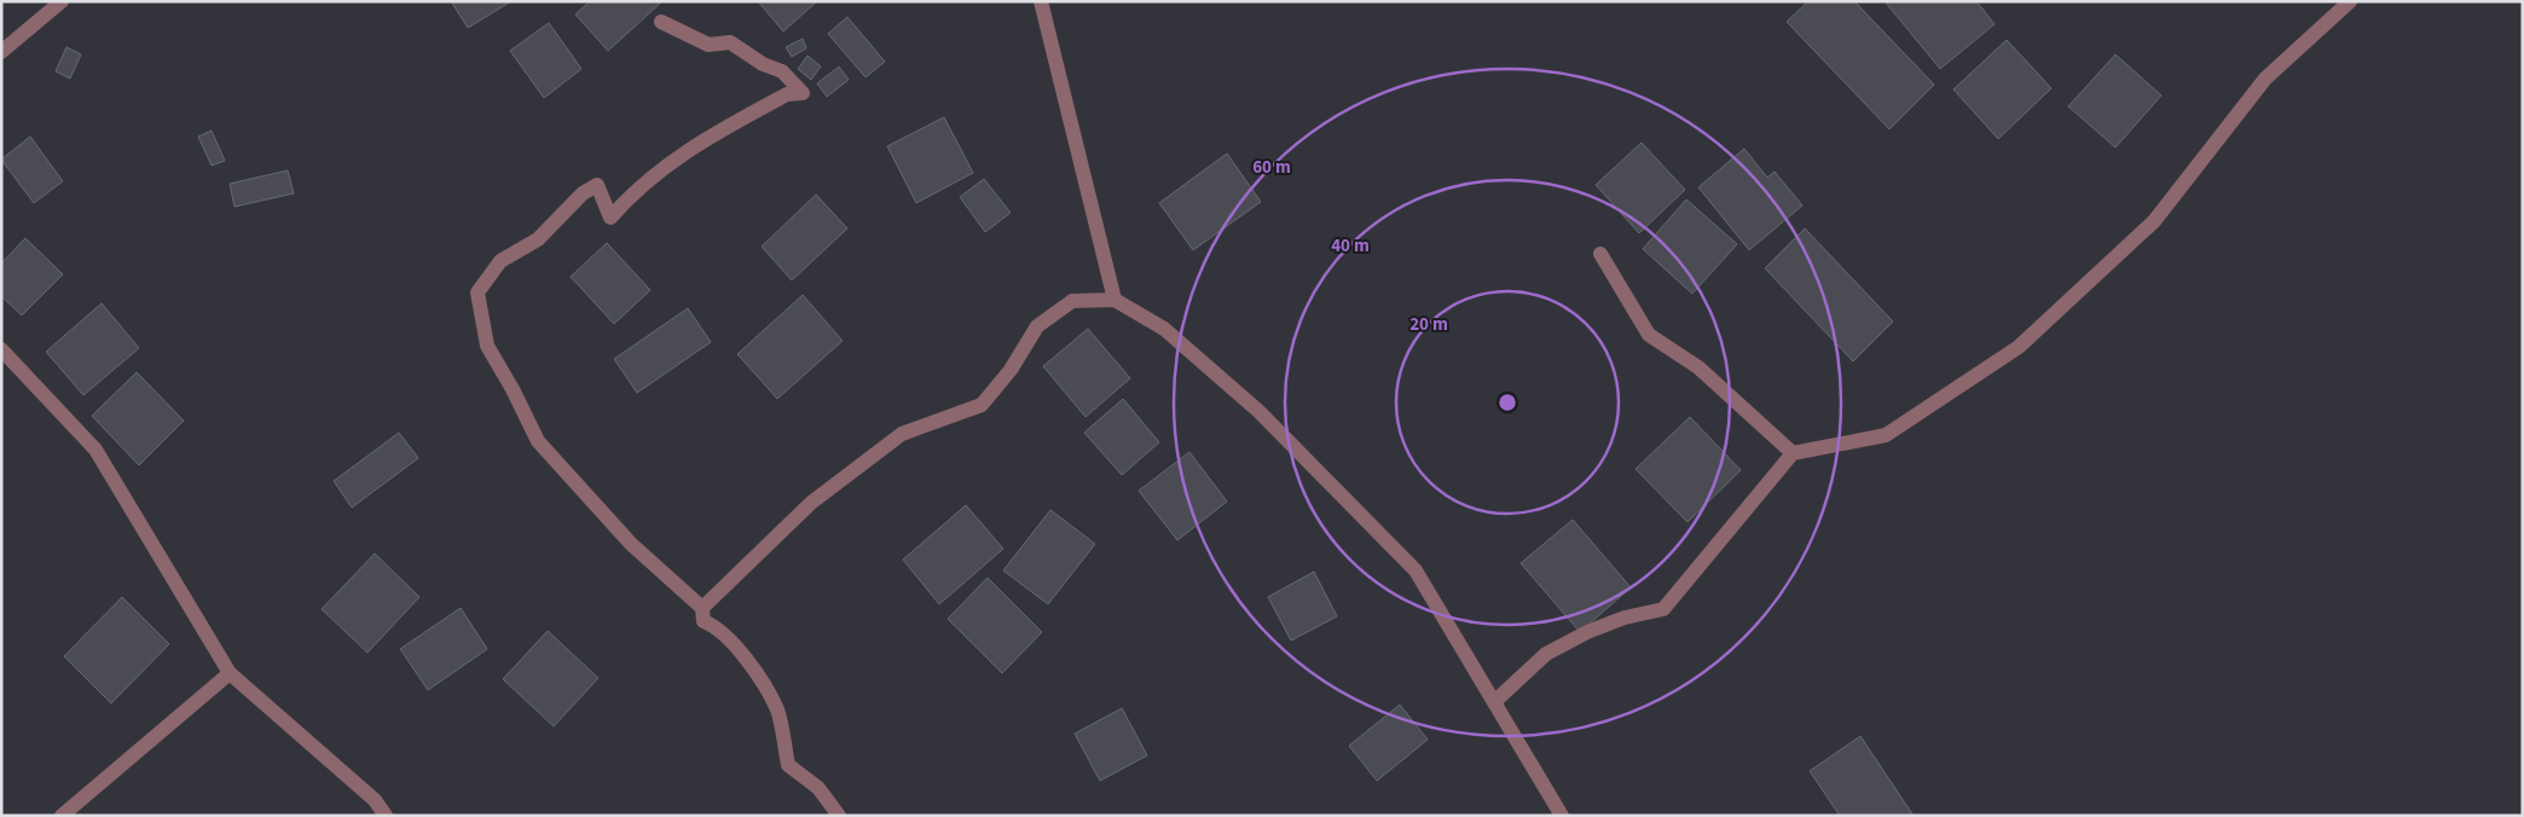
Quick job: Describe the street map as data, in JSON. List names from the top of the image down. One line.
{"rings":["60 m","40 m","20 m"]}
